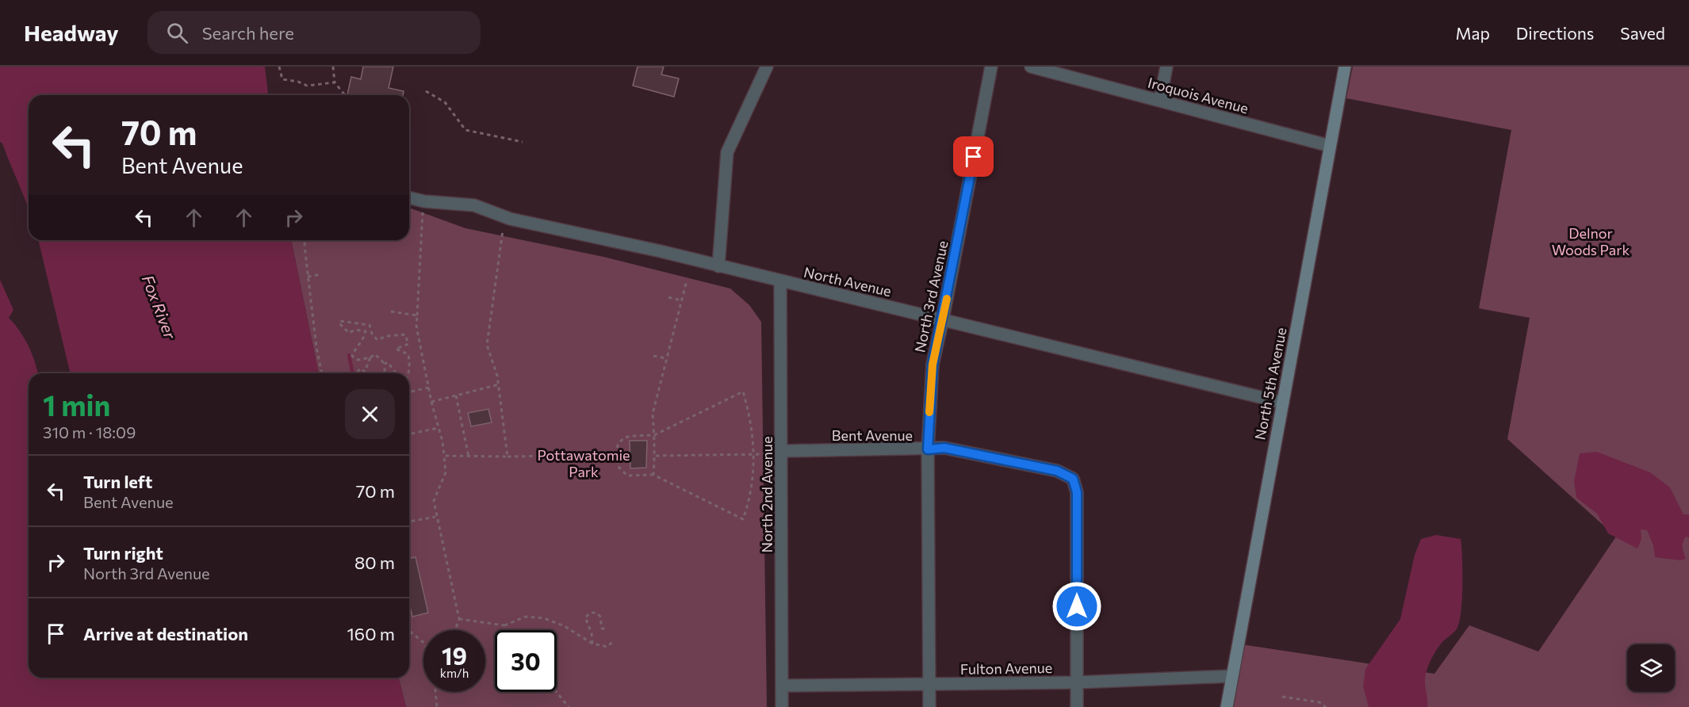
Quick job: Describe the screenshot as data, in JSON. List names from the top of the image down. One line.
{"streets":{"main road":["North 5th Avenue"],"street":["Iroquois Avenue","North Avenue","North 3rd Avenue","Bent Avenue","North 2nd Avenue","Fulton Avenue"]},"crossings":[["Iroquois Avenue","North 5th Avenue"],["North Avenue","North 3rd Avenue"],["North Avenue","North 5th Avenue"],["North Avenue","North 2nd Avenue"],["North 3rd Avenue","Bent Avenue"],["North 3rd Avenue","Fulton Avenue"],["North 5th Avenue","Fulton Avenue"],["Bent Avenue","North 2nd Avenue"],["Bent Avenue","Fulton Avenue"],["North 2nd Avenue","Fulton Avenue"]],"water":["Fox River"],"parks":["Delnor Woods Park","Pottawatomie Park"],"page":{"header":"Headway","search":"Search here","nav":["Map","Directions","Saved"],"turn":["70 m","Bent Avenue"],"heading":["1 min","310 m · 18:09"],"list":[{"name":"Turn left","note":"Bent Avenue","value":"70 m"},{"name":"Turn right","note":"North 3rd Avenue","value":"80 m"},{"name":"Arrive at destination","value":"160 m"}],"speed":"19 km/h","limit":"30"}}
